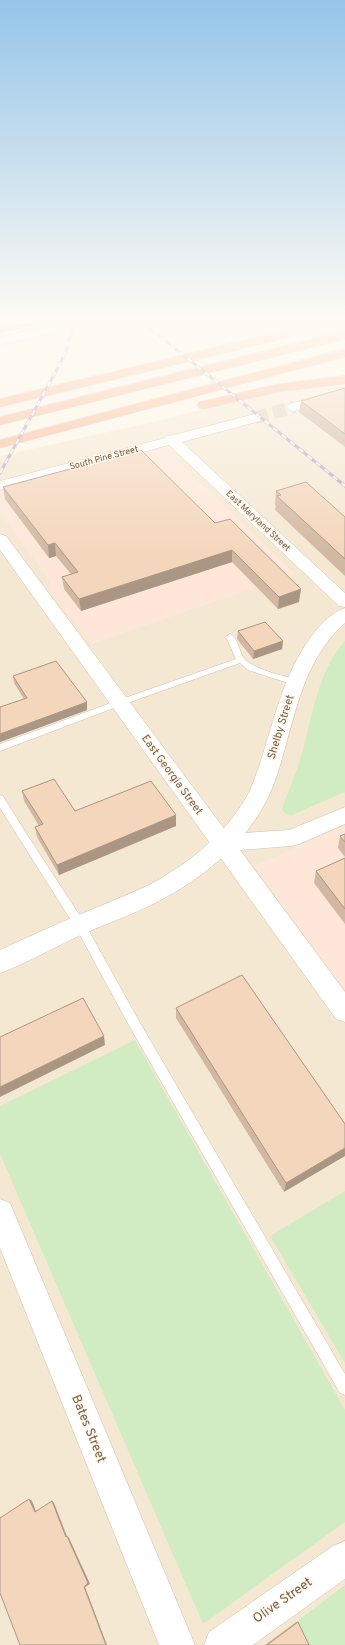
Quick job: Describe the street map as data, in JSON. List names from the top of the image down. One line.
{"streets":{"main road":["Shelby Street"],"street":["South Pine Street","East Maryland Street","East Georgia Street","Bates Street","Olive Street"]},"crossings":[["South Pine Street","East Maryland Street"],["Shelby Street","East Georgia Street"]]}
